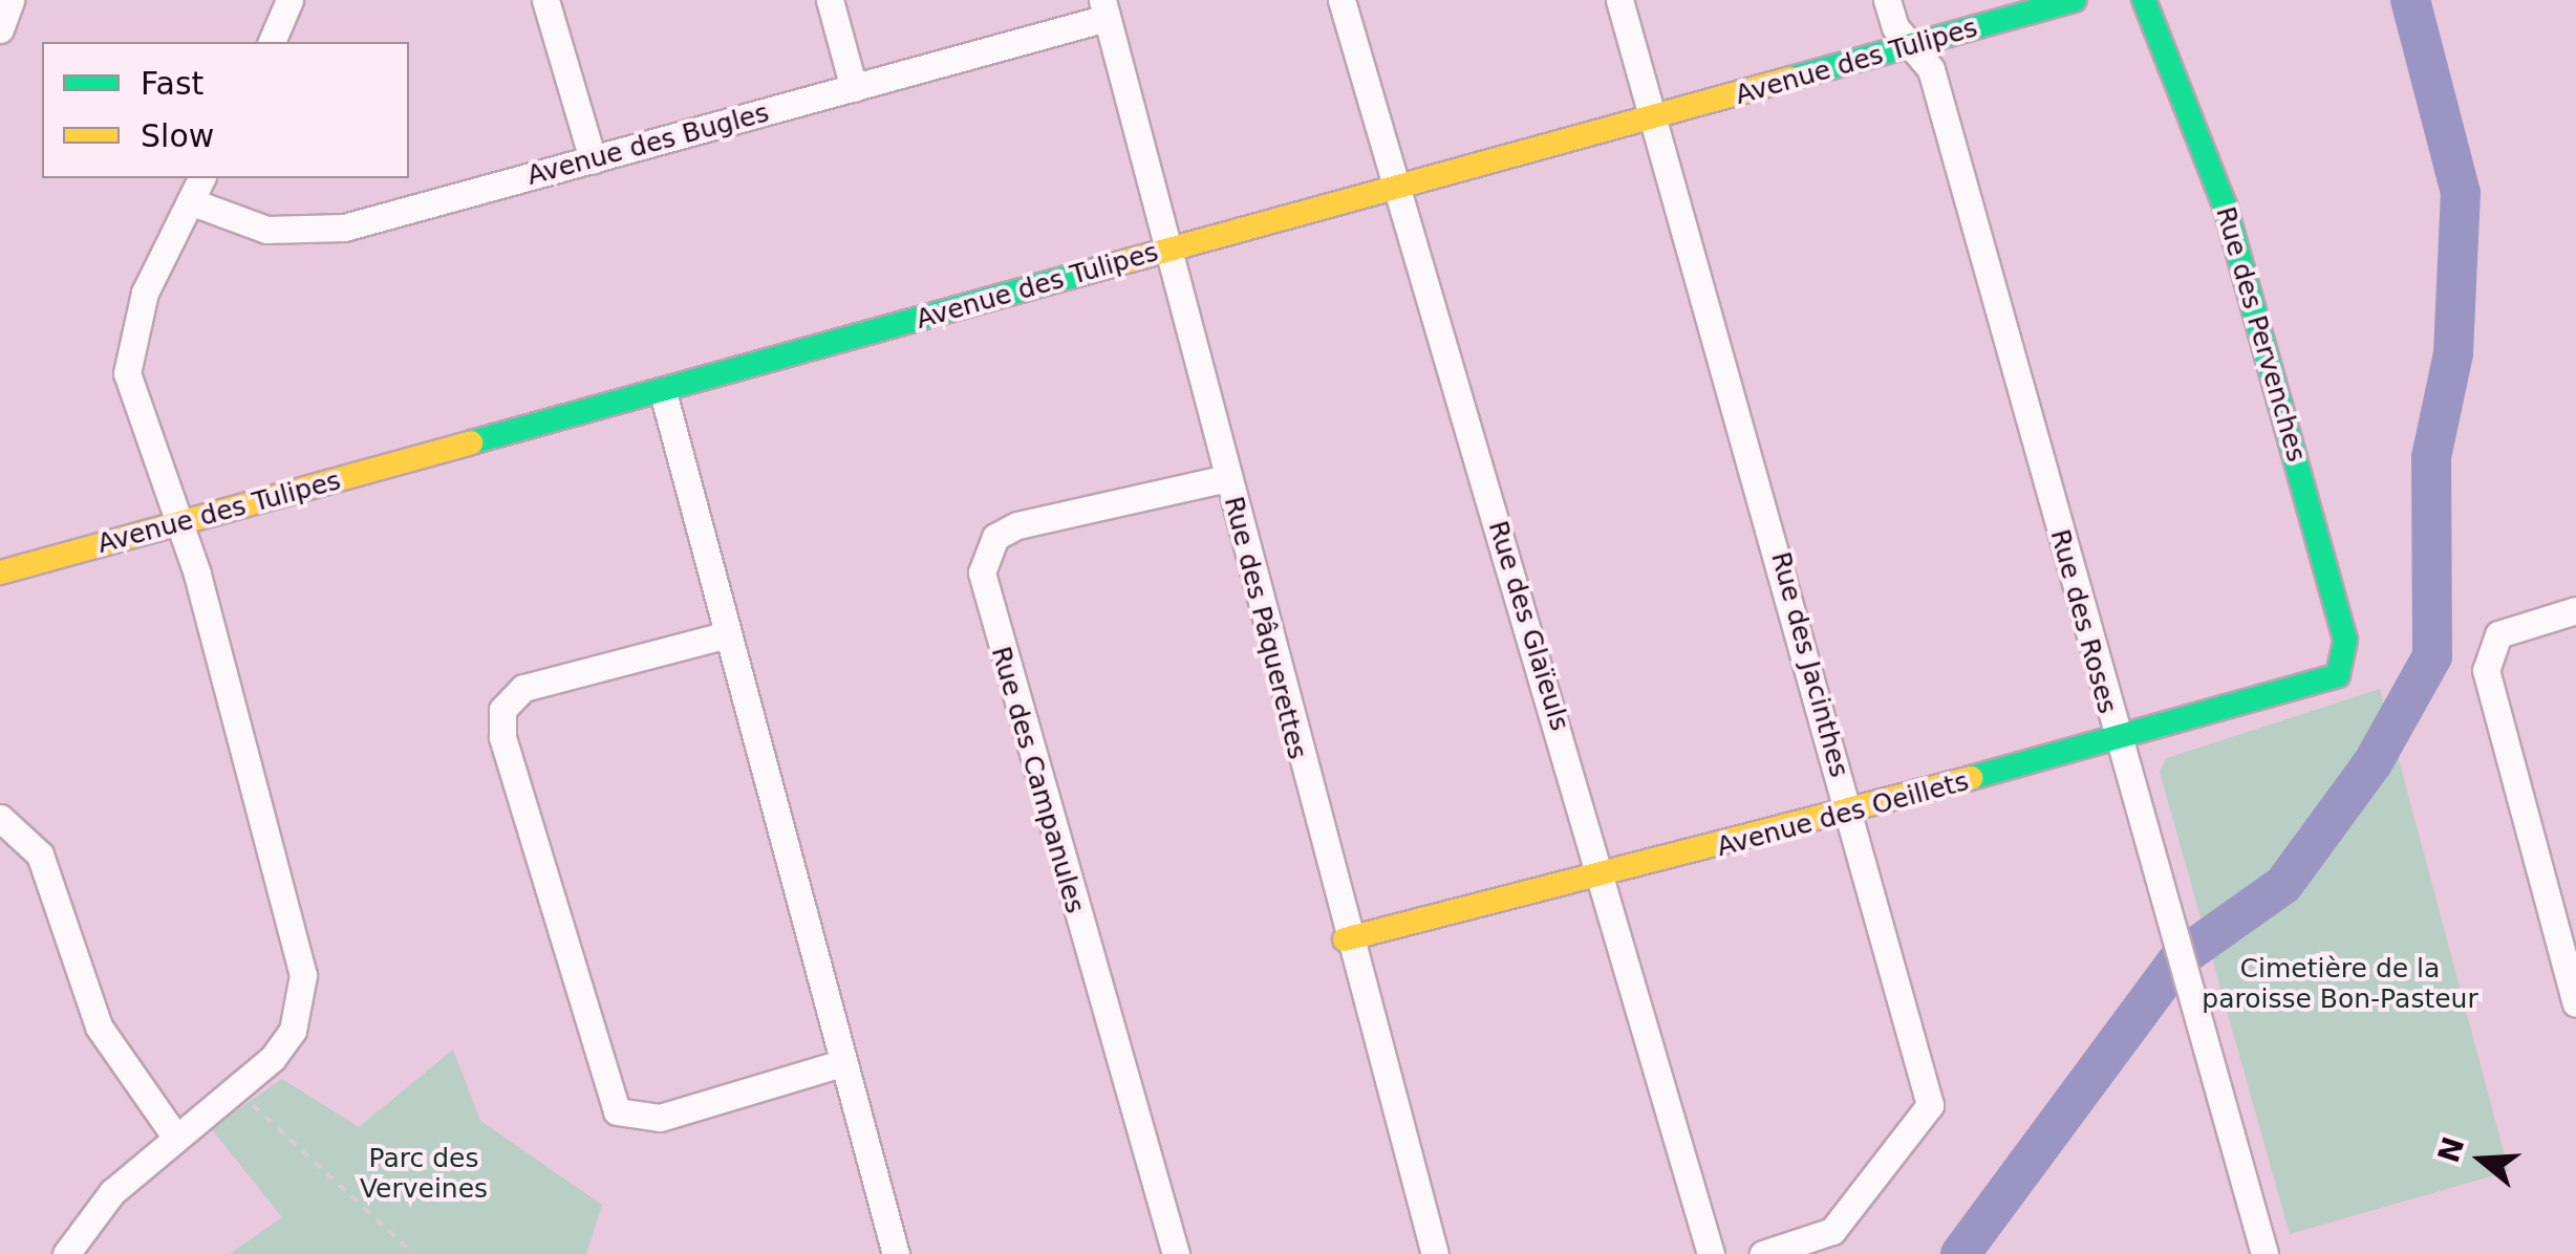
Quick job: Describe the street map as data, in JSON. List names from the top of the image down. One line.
{"streets":{"street":["Avenue des Tulipes","Avenue des Bugles","Rue des Pervenches","Rue des Roses","Rue des Glaïeuls","Rue des Pâquerettes","Rue des Jacinthes","Rue des Campanules","Avenue des Oeillets"]},"crossings":[["Avenue des Tulipes","Rue des Roses"],["Avenue des Tulipes","Rue des Glaïeuls"],["Avenue des Tulipes","Rue des Pâquerettes"],["Avenue des Tulipes","Rue des Jacinthes"],["Avenue des Bugles","Rue des Pâquerettes"],["Rue des Pervenches","Avenue des Oeillets"],["Rue des Roses","Avenue des Oeillets"],["Rue des Glaïeuls","Avenue des Oeillets"],["Rue des Pâquerettes","Rue des Campanules"],["Rue des Pâquerettes","Avenue des Oeillets"],["Rue des Jacinthes","Avenue des Oeillets"]],"parks":["Cimetière de la paroisse Bon-Pasteur","Parc des Verveines"],"legend":["Fast","Slow"],"north":"left"}
